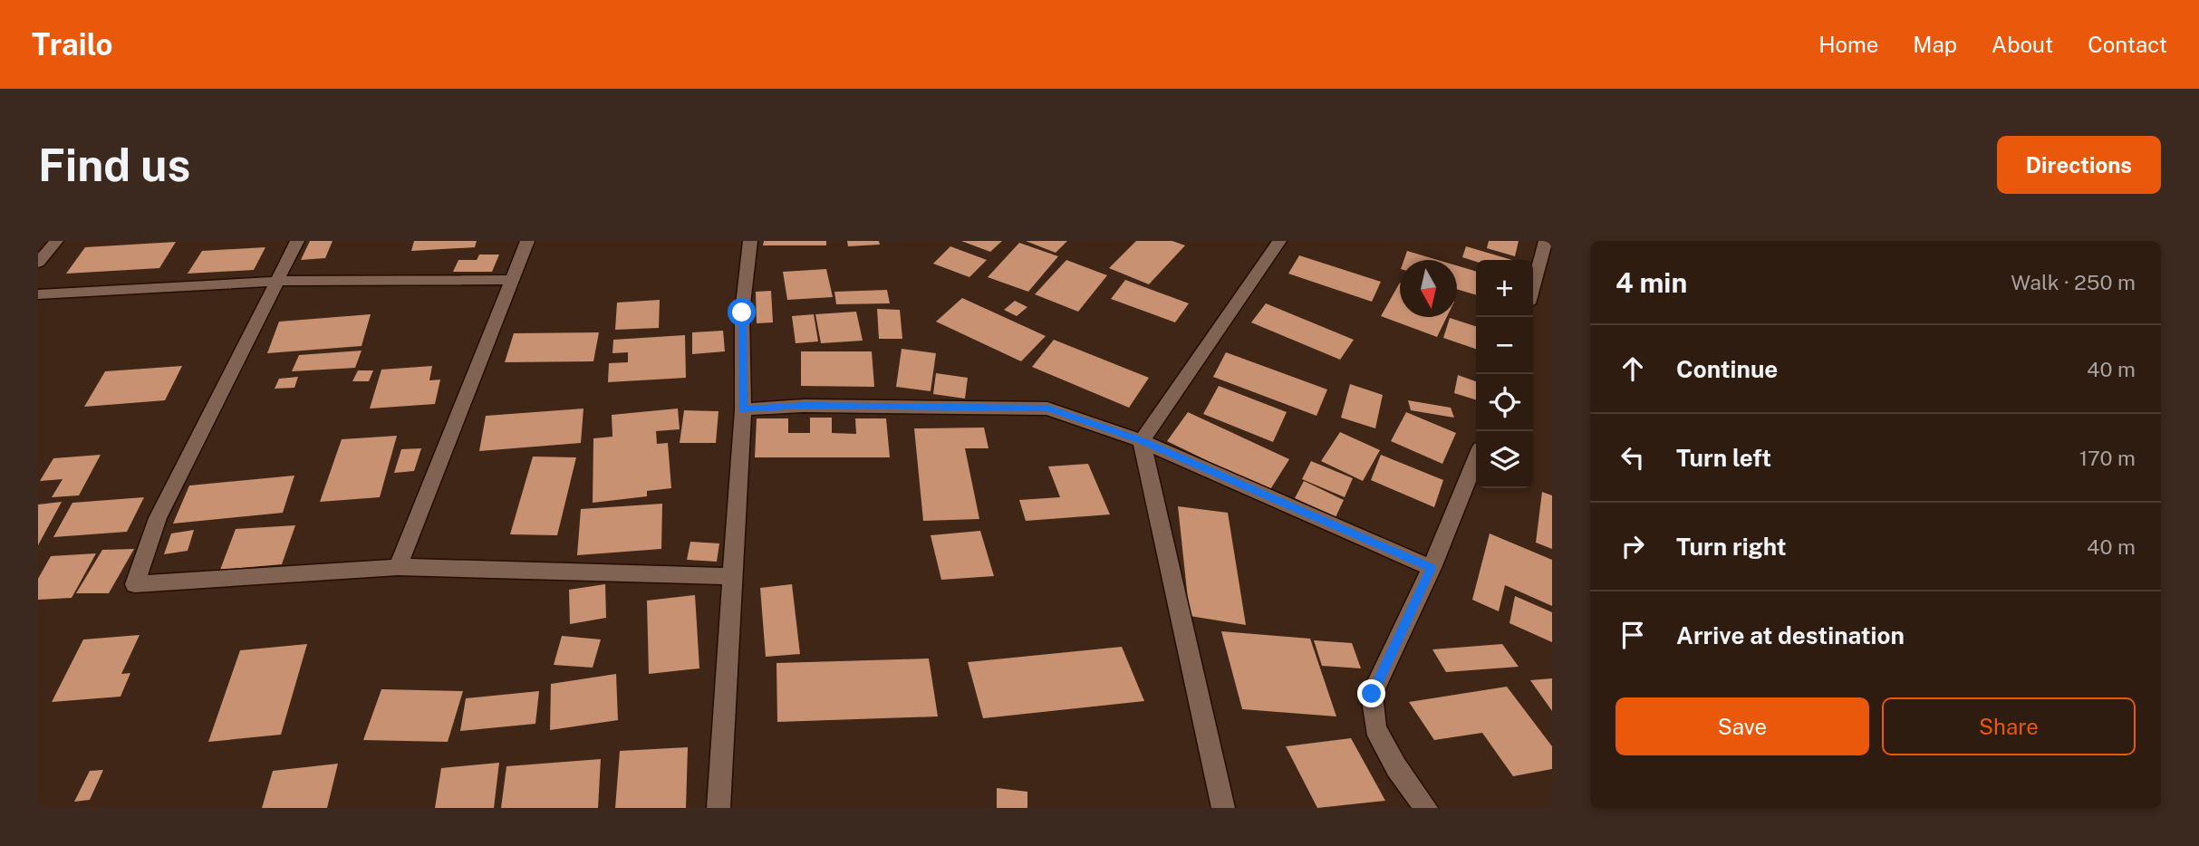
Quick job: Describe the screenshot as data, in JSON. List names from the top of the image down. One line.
{"north":"bottom","page":{"header":"Trailo","nav":["Home","Map","About","Contact"],"buttons":["Directions",["Save","Share"]],"title":"Find us","heading":["4 min","Walk · 250 m"],"map_buttons":["+","−"],"list":[["Continue","40 m"],["Turn left","170 m"],["Turn right","40 m"],"Arrive at destination"]}}
